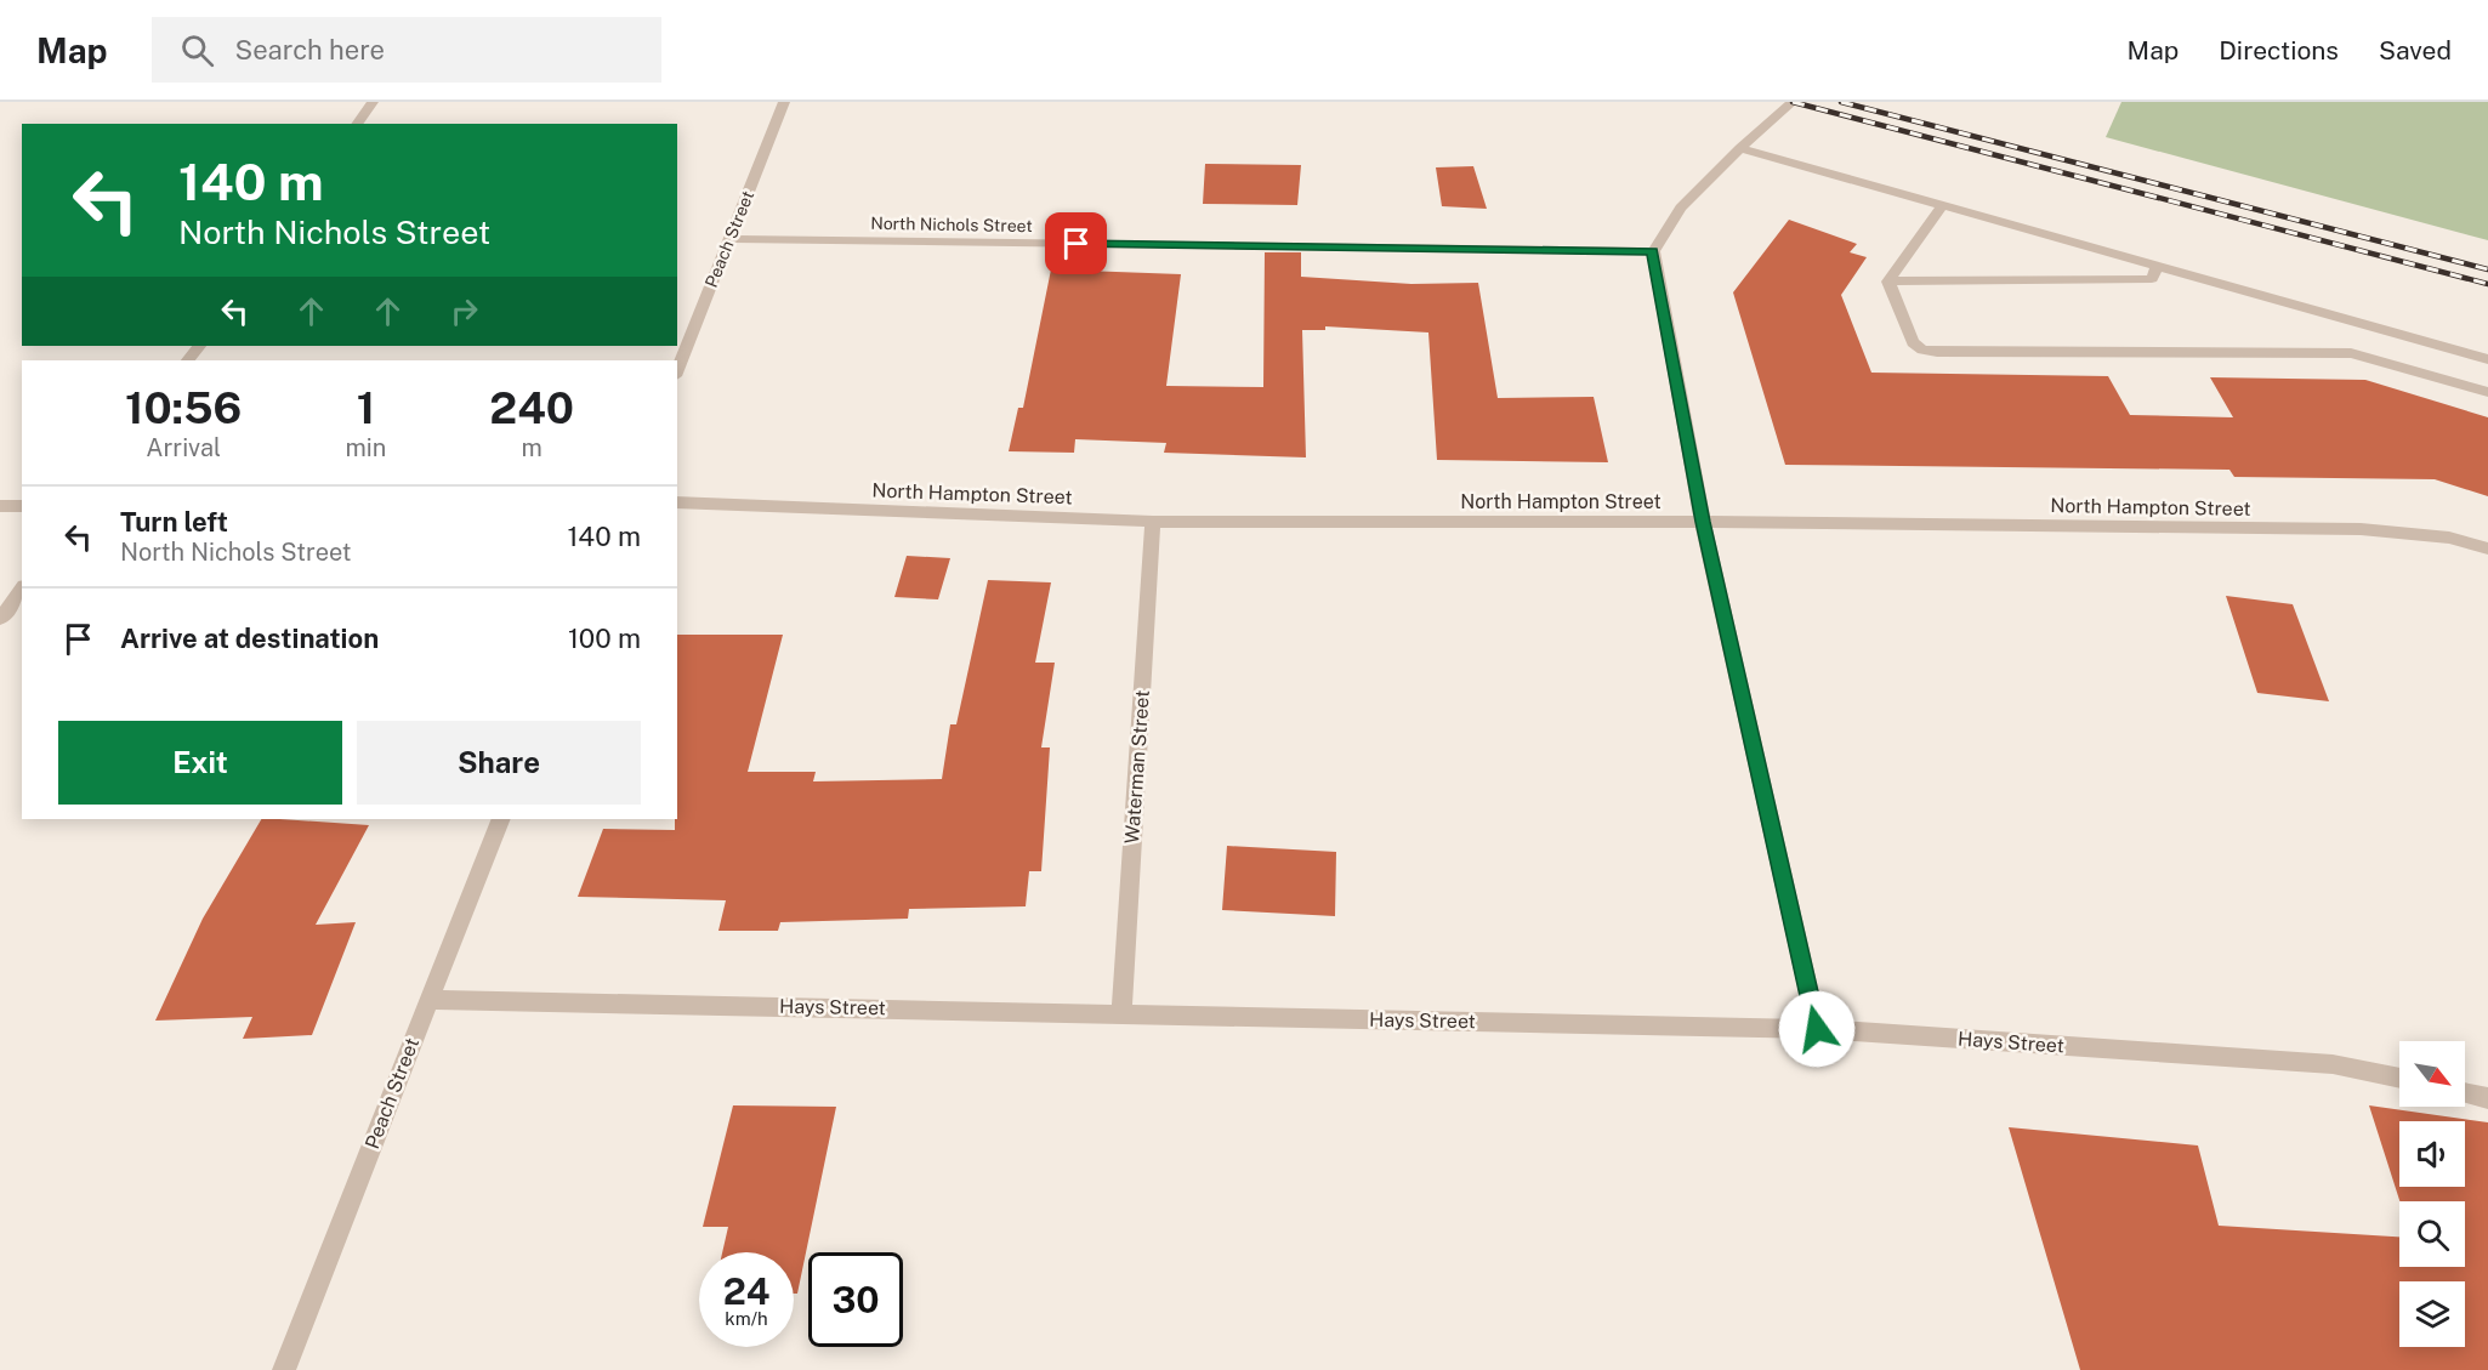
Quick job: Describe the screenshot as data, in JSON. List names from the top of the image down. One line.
{"streets":{"street":["North Nichols Street","Peach Street","North Hampton Street","Waterman Street","Hays Street"]},"crossings":[["North Nichols Street","Peach Street"],["Peach Street","Hays Street"],["North Hampton Street","Waterman Street"],["Waterman Street","Hays Street"]],"north":"bottom right","page":{"header":"Map","search":"Search here","nav":["Map","Directions","Saved"],"turn":["140 m","North Nichols Street"],"eta":["10:56","Arrival","1","min","240","m"],"list":[{"name":"Turn left","note":"North Nichols Street","value":"140 m"},{"name":"Arrive at destination","value":"100 m"}],"buttons":["Exit","Share"],"speed":"24 km/h","limit":"30"}}
